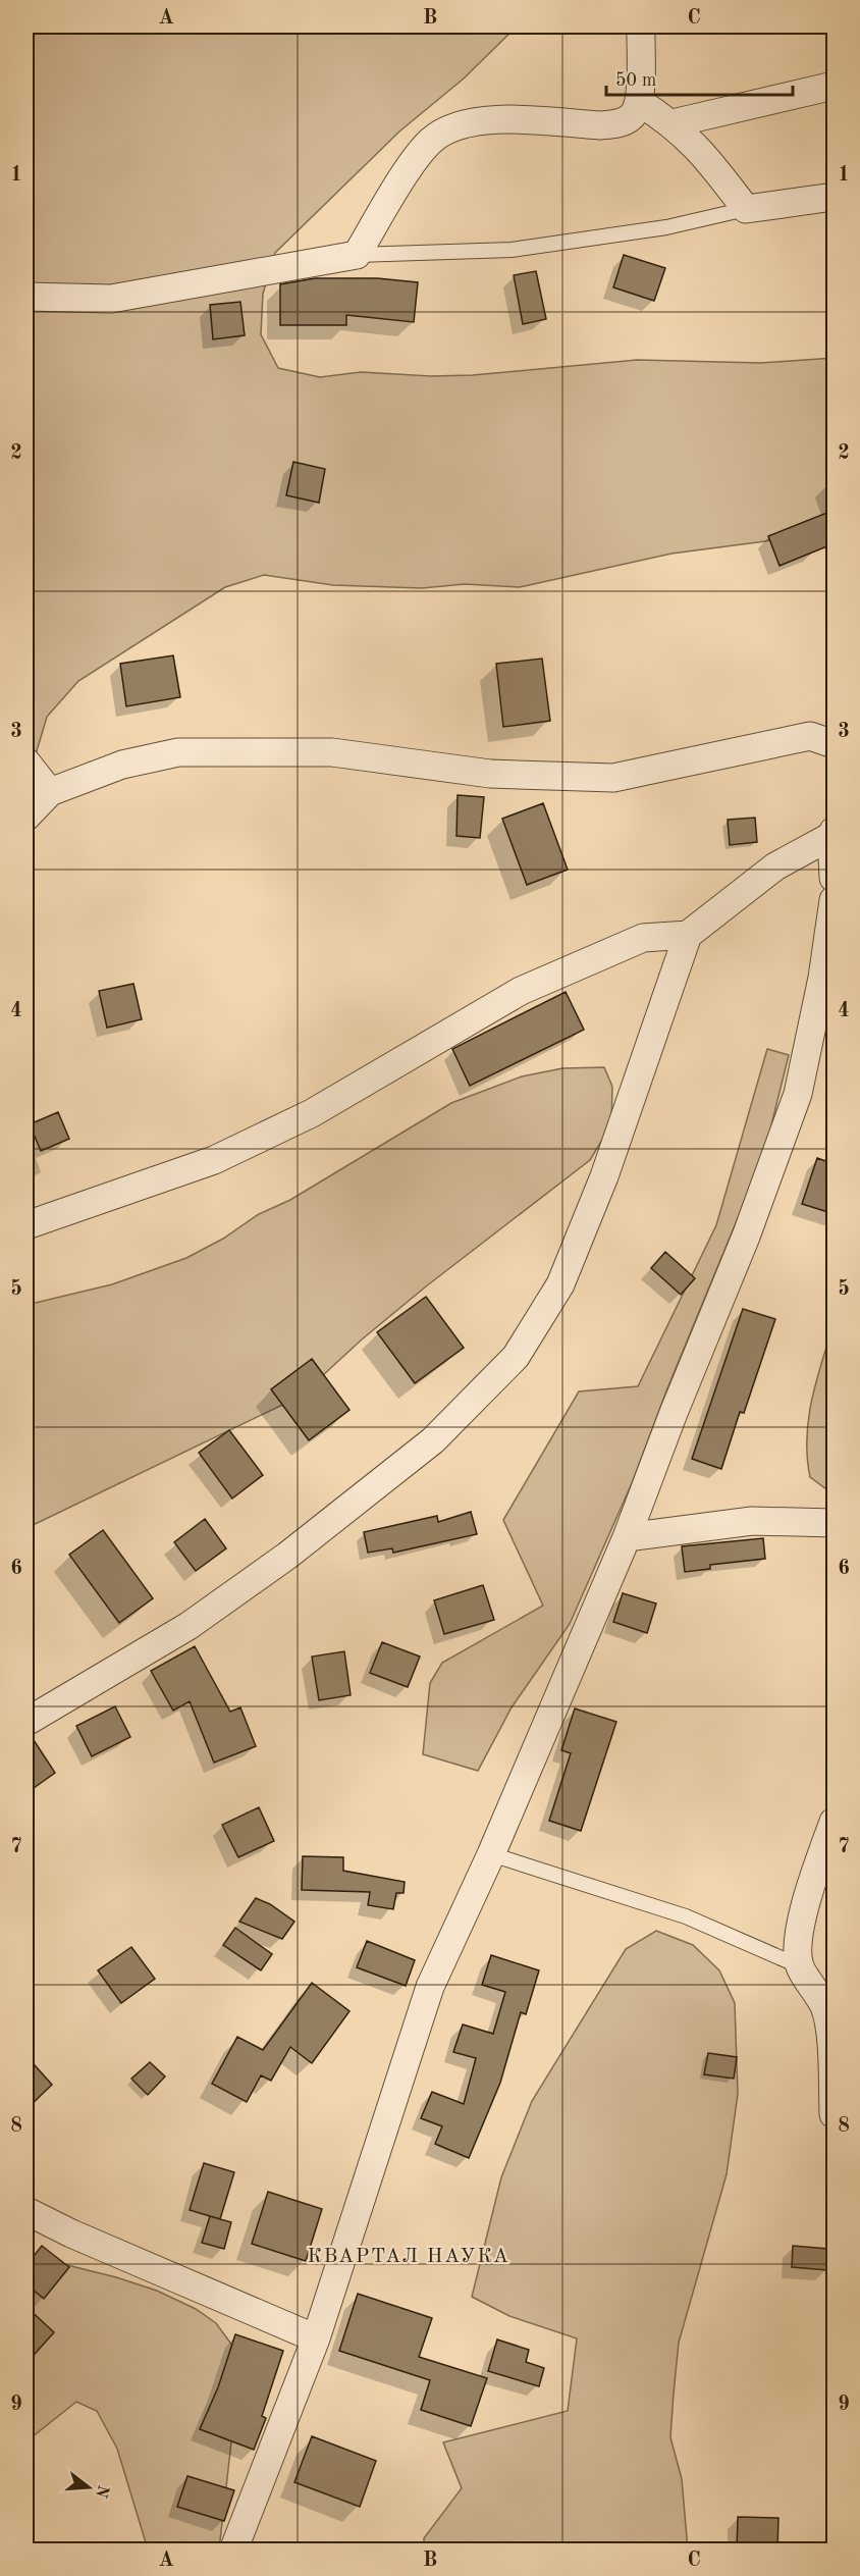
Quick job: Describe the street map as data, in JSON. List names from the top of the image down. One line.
{"districts":["КВАРТАЛ НАУКА"],"scale_bar":"50 m","north":"right","grid":{"columns":["A","B","C"],"rows":["1","2","3","4","5","6","7","8","9"]}}
